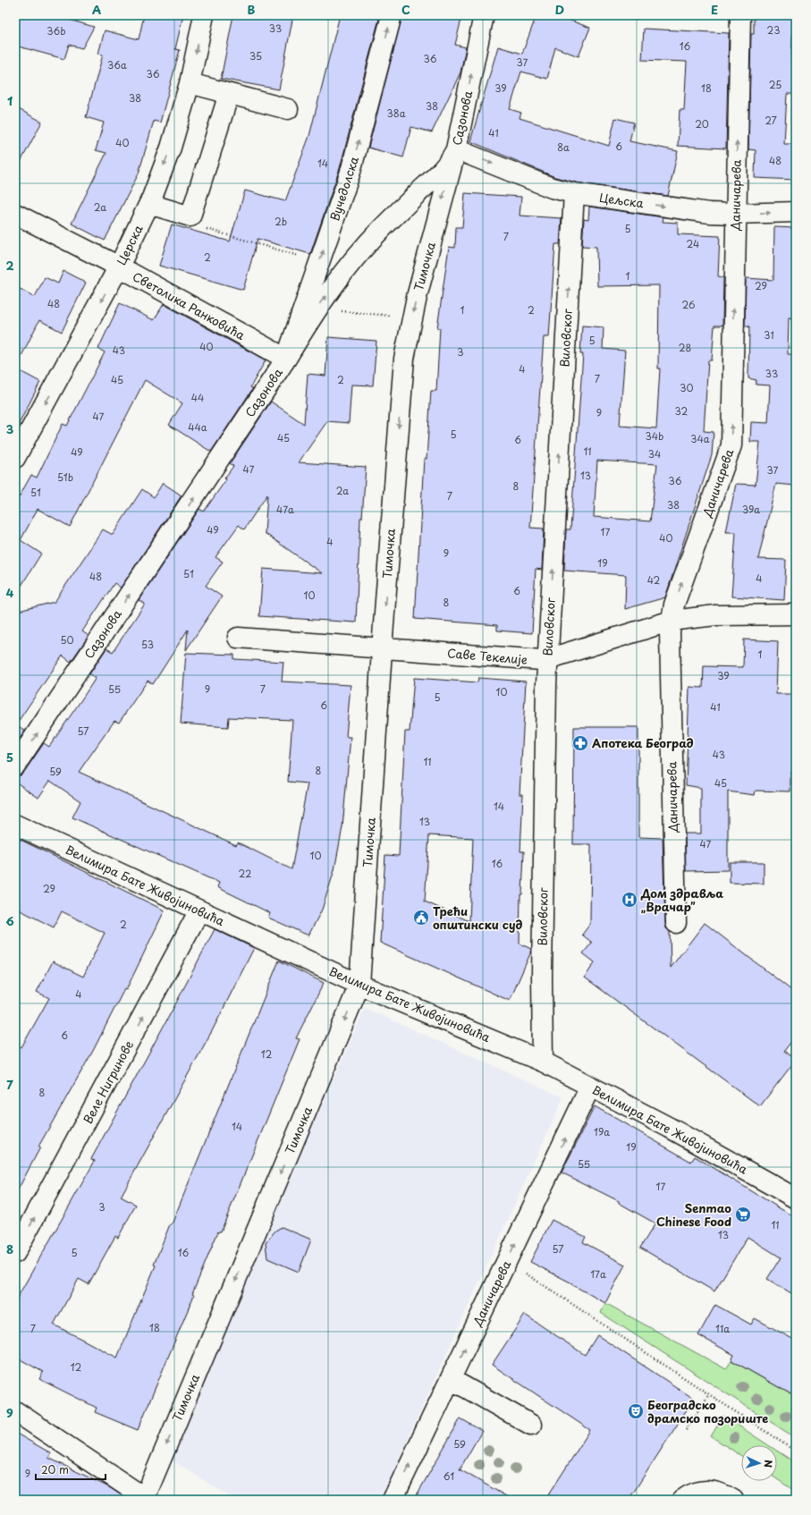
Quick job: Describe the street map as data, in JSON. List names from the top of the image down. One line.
{"streets":{"street":["Сазонова","Вучедолска","Даничарева","Цељска","Церска","Тимочка","Светолика Ранковића","Виловског","Саве Текелије","Велимира Бате Живојиновића","Веле Нигринове"]},"crossings":[["Сазонова","Вучедолска"],["Сазонова","Цељска"],["Сазонова","Тимочка"],["Сазонова","Светолика Ранковића"],["Вучедолска","Светолика Ранковића"],["Даничарева","Цељска"],["Даничарева","Саве Текелије"],["Даничарева","Велимира Бате Живојиновића"],["Цељска","Тимочка"],["Цељска","Виловског"],["Церска","Светолика Ранковића"],["Тимочка","Саве Текелије"],["Тимочка","Велимира Бате Живојиновића"],["Виловског","Саве Текелије"],["Виловског","Велимира Бате Живојиновића"],["Велимира Бате Живојиновића","Веле Нигринове"]],"one_way":["Сазонова","Вучедолска","Даничарева","Цељска","Церска","Тимочка","Виловског","Веле Нигринове"],"places":{"pharmacy":["Апотека Београд"],"hospital":["Дом здравља „Врачар”"],"public building":["Трећи општински суд"],"supermarket":["Senmao Chinese Food"],"theatre":["Београдско драмско позориште"]},"house_numbers":["33","23","36b","16","35","36","37","36a","36","25","39","18","38","38","38a","27","20","41","40","6","8a","48","14","2a","2b","5","7","24","2","1","29","48","26","1","2","31","5","40","28","43","3","4","33","7","45","2","30","44","32","9","47","44a","5","34b","45","34a","6","11","49","34","47","37","13","51b","36","8","2a","51","7","38","47a","39a","49","17","40","4","9","19","51","48","4","42","6","10","8","50","53","1","39","55","9","7","10","5","6","41","57","43","11","8","59","45","14","13","47","10","16","22","29","2","4","6","12","8","14","19a","19","55","17","3","11","13","57","5","16","17a","18","7","11a","12","59","9","61"],"scale_bar":"20 m","north":"right","grid":{"columns":["A","B","C","D","E"],"rows":["1","2","3","4","5","6","7","8","9"]}}
